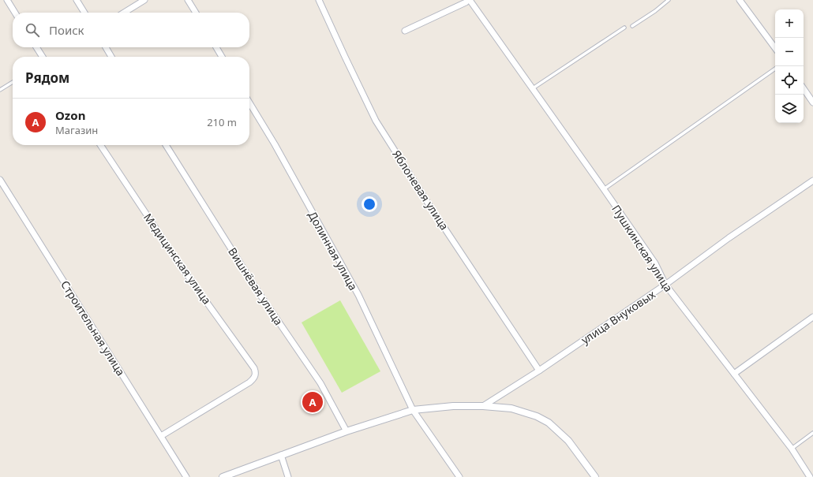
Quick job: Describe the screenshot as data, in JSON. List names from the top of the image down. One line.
{"streets":{"street":["Яблоневая улица","Пушкинская улица","Долинная улица","Медицинская улица","Вишнёвая улица","улица Внуковых","Строительная улица"]},"crossings":[["Яблоневая улица","улица Внуковых"],["Пушкинская улица","улица Внуковых"],["Медицинская улица","Строительная улица"]],"page":{"map_buttons":["+","−"],"search":"Поиск","heading":"Рядом","list":[{"mark":"A","name":"Ozon","note":"Магазин","value":"210 m"}],"pins":"A"}}
